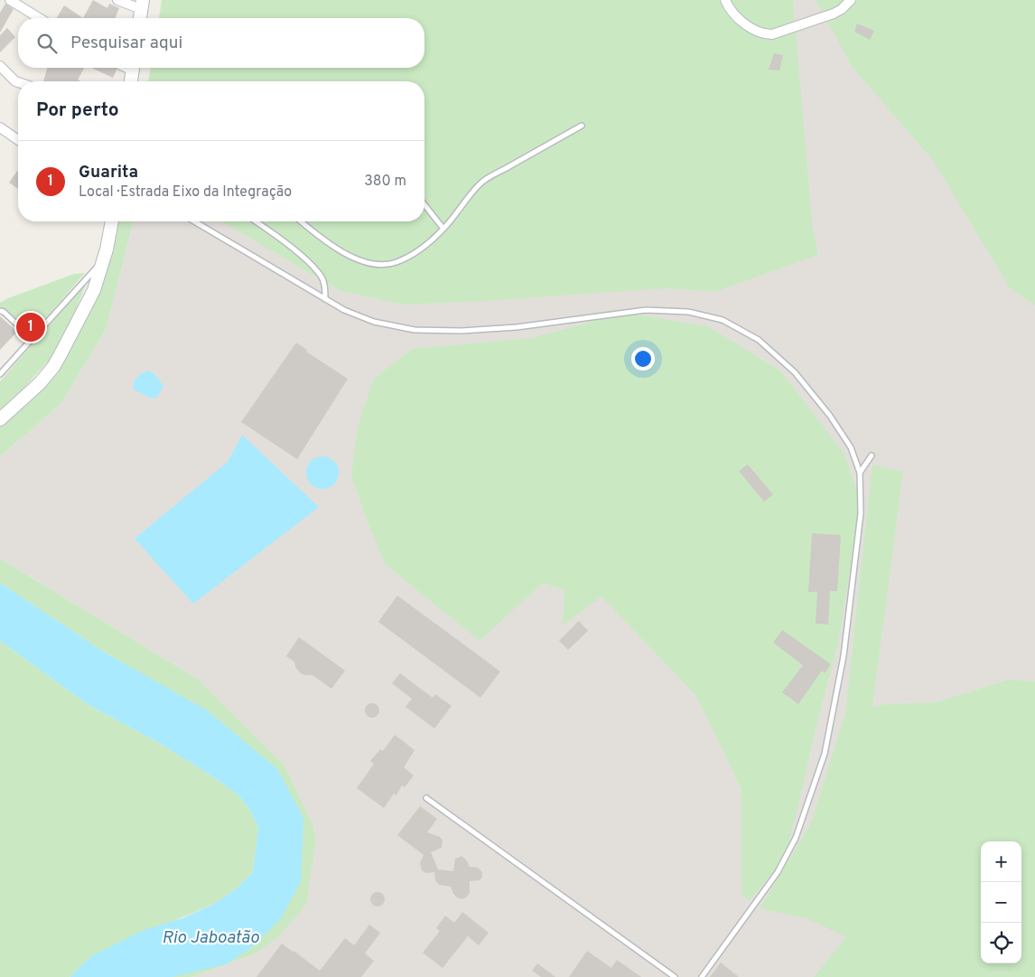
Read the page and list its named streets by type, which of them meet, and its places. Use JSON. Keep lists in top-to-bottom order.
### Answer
{
  "water": ["Rio Jaboatão"],
  "page": {
    "search": "Pesquisar aqui",
    "heading": "Por perto",
    "list": [
      {
        "mark": "1",
        "name": "Guarita",
        "note": "Local · Estrada Eixo da Integração",
        "value": "380 m"
      }
    ],
    "pins": "1",
    "map_buttons": ["+", "−"]
  }
}
